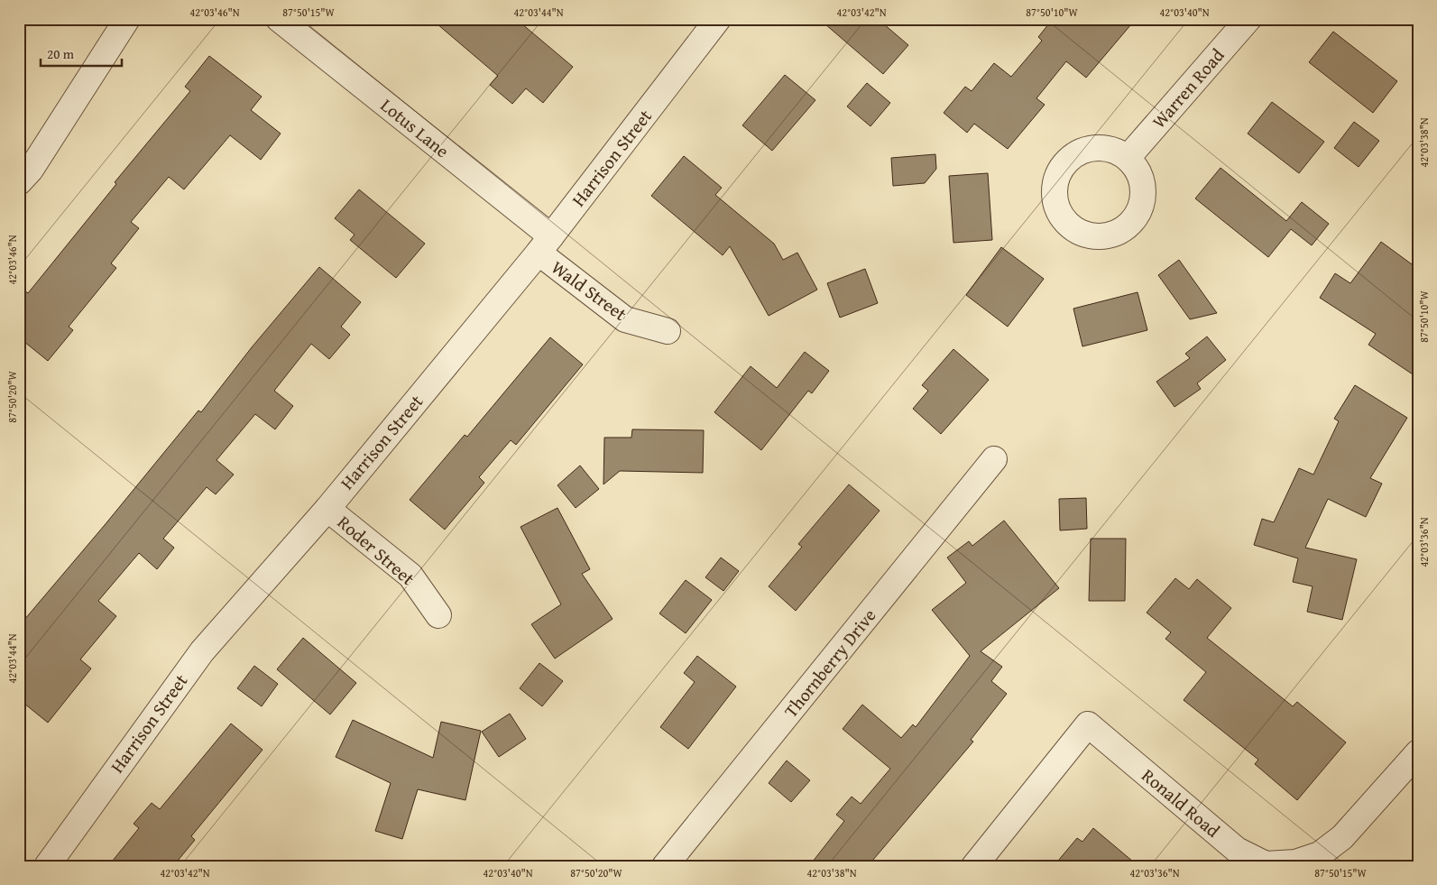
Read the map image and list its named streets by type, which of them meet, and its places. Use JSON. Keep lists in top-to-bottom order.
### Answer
{
  "streets": {
    "street": [
      "Warren Road",
      "Lotus Lane",
      "Harrison Street",
      "Wald Street",
      "Roder Street",
      "Thornberry Drive",
      "Ronald Road"
    ]
  },
  "crossings": [
    ["Lotus Lane", "Harrison Street"],
    ["Lotus Lane", "Wald Street"],
    ["Harrison Street", "Wald Street"],
    ["Harrison Street", "Roder Street"]
  ],
  "scale_bar": "20 m",
  "coordinates": [
    "42°03'46\"N",
    "87°50'15\"W",
    "42°03'44\"N",
    "42°03'42\"N",
    "87°50'10\"W",
    "42°03'40\"N",
    "42°03'38\"N",
    "87°50'20\"W",
    "42°03'36\"N"
  ]
}
